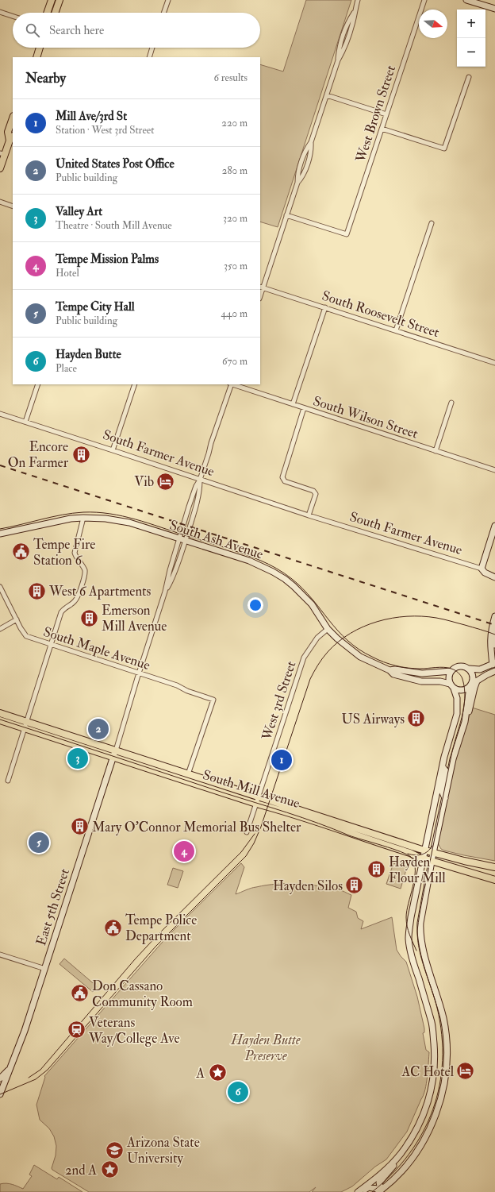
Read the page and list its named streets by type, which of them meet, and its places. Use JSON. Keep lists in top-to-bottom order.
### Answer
{
  "streets": {
    "main road": [
      "South Farmer Avenue",
      "South Ash Avenue",
      "South Mill Avenue",
      "East 5th Street"
    ],
    "street": [
      "West Brown Street",
      "South Roosevelt Street",
      "South Wilson Street",
      "South Maple Avenue",
      "West 3rd Street"
    ]
  },
  "crossings": [
    ["South Ash Avenue", "West 3rd Street"],
    ["South Maple Avenue", "South Mill Avenue"],
    ["West 3rd Street", "South Mill Avenue"],
    ["South Mill Avenue", "East 5th Street"]
  ],
  "parks": ["Hayden Butte Preserve"],
  "places": {
    "building": [
      "Encore On Farmer",
      "West 6 Apartments",
      "Emerson Mill Avenue",
      "US Airways",
      "Mary O'Connor Memorial Bus Shelter",
      "Hayden Flour Mill",
      "Hayden Silos"
    ],
    "hotel": ["Vib", "AC Hotel"],
    "public building": ["Tempe Fire Station 6", "Tempe Police Department", "Don Cassano Community Room"],
    "station": ["Veterans Way/College Ave"],
    "place": ["A", "2nd A"],
    "school or university": ["Arizona State University"]
  },
  "north": "right",
  "page": {
    "map_buttons": ["+", "−"],
    "search": "Search here",
    "heading": ["Nearby", "6 results"],
    "list": [
      {
        "mark": "1",
        "name": "Mill Ave/3rd St",
        "note": "Station · West 3rd Street",
        "value": "220 m"
      },
      {
        "mark": "2",
        "name": "United States Post Office",
        "note": "Public building",
        "value": "280 m"
      },
      {
        "mark": "3",
        "name": "Valley Art",
        "note": "Theatre · South Mill Avenue",
        "value": "320 m"
      },
      {
        "mark": "4",
        "name": "Tempe Mission Palms",
        "note": "Hotel",
        "value": "350 m"
      },
      {
        "mark": "5",
        "name": "Tempe City Hall",
        "note": "Public building",
        "value": "440 m"
      },
      {
        "mark": "6",
        "name": "Hayden Butte",
        "note": "Place",
        "value": "670 m"
      }
    ],
    "pins": [
      "2",
      "3",
      "1",
      "5",
      "4",
      "6"
    ]
  }
}
